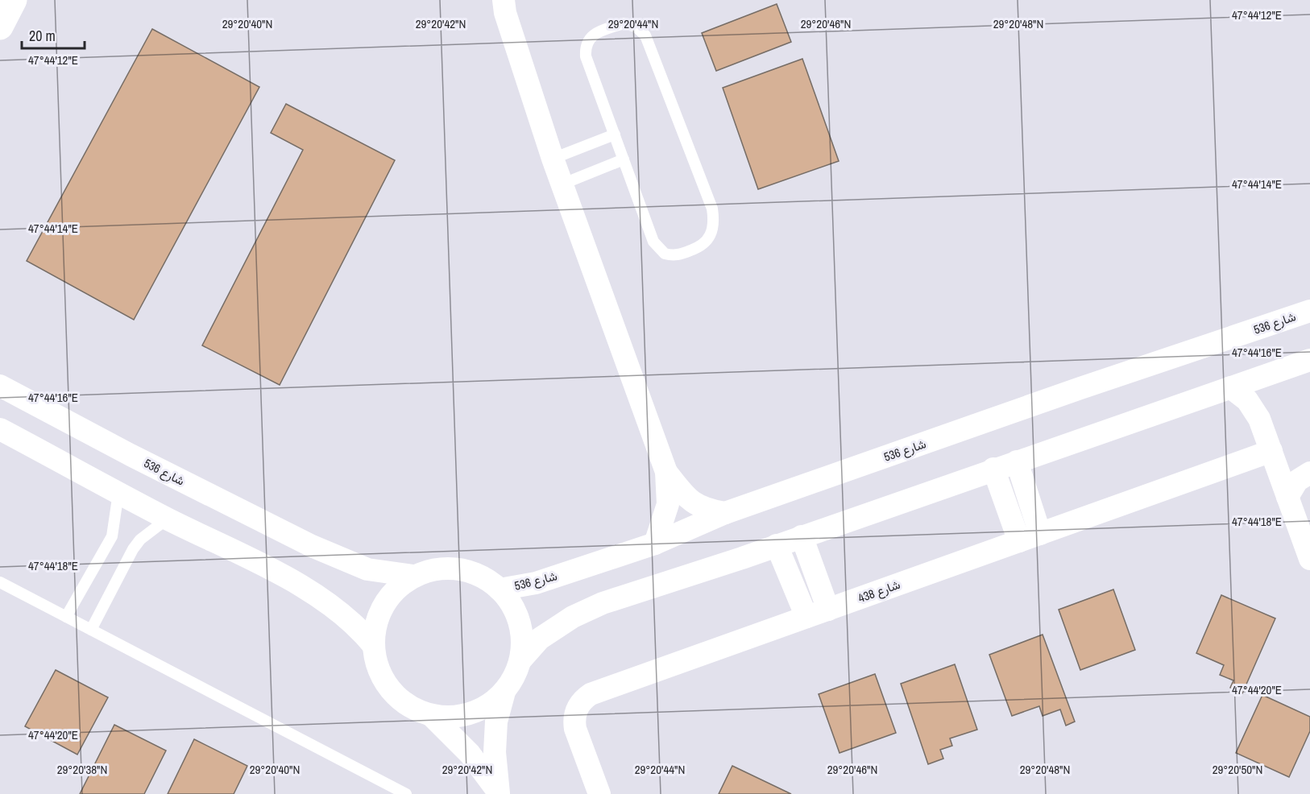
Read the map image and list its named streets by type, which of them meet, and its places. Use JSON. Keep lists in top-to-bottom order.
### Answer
{
  "streets": {
    "street": ["شارع 536", "شارع 438"]
  },
  "scale_bar": "20 m",
  "coordinates": [
    "47°44'12\"E",
    "29°20'40\"N",
    "29°20'42\"N",
    "29°20'44\"N",
    "29°20'46\"N",
    "29°20'48\"N",
    "47°44'14\"E",
    "47°44'16\"E",
    "47°44'18\"E",
    "47°44'20\"E",
    "29°20'38\"N",
    "29°20'50\"N"
  ]
}
